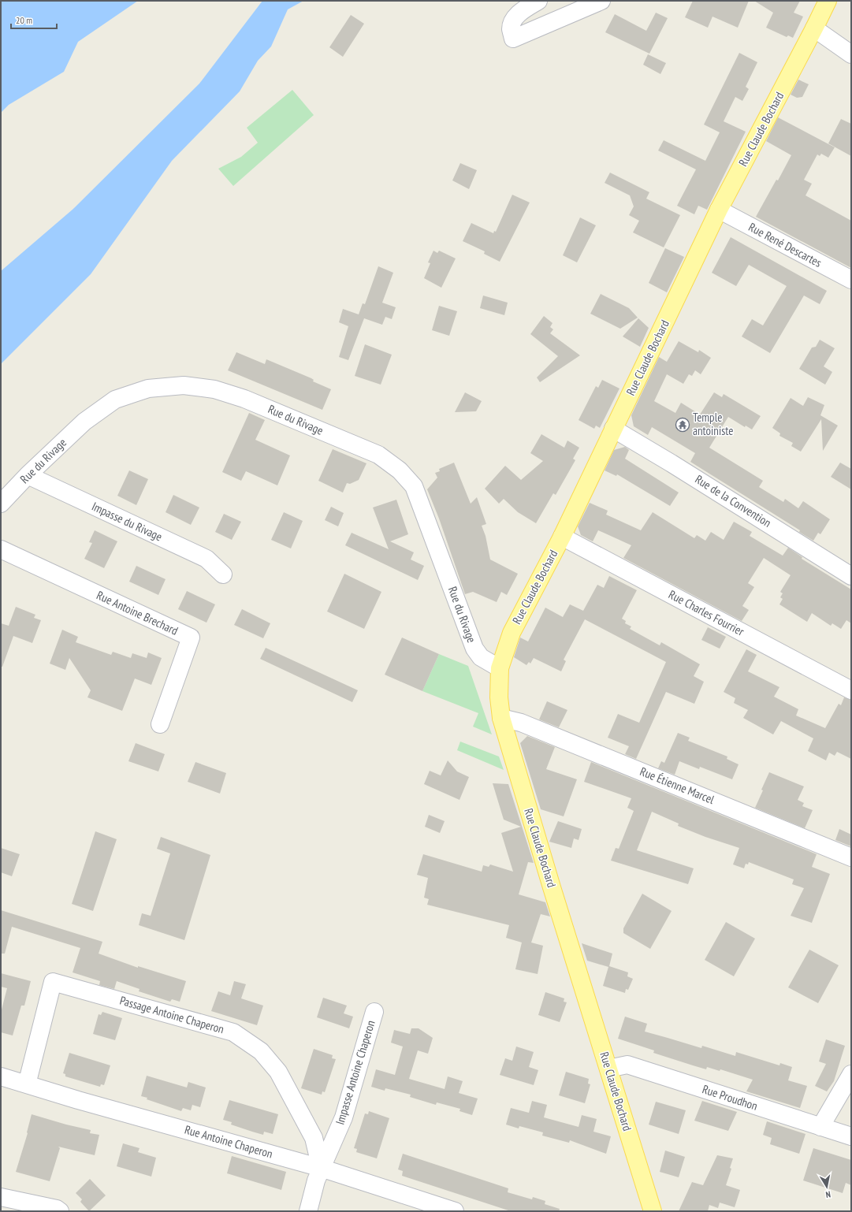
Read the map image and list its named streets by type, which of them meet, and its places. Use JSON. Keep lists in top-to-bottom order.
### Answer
{
  "streets": {
    "main road": ["Rue Claude Bochard"],
    "street": [
      "Rue René Descartes",
      "Rue du Rivage",
      "Rue de la Convention",
      "Impasse du Rivage",
      "Rue Antoine Brechard",
      "Rue Charles Fourrier",
      "Rue Étienne Marcel",
      "Passage Antoine Chaperon",
      "Impasse Antoine Chaperon",
      "Rue Proudhon",
      "Rue Antoine Chaperon"
    ]
  },
  "crossings": [
    ["Rue Claude Bochard", "Rue René Descartes"],
    ["Rue Claude Bochard", "Rue du Rivage"],
    ["Rue Claude Bochard", "Rue de la Convention"],
    ["Rue Claude Bochard", "Rue Charles Fourrier"],
    ["Rue Claude Bochard", "Rue Étienne Marcel"],
    ["Rue Claude Bochard", "Rue Proudhon"],
    ["Rue du Rivage", "Impasse du Rivage"],
    ["Passage Antoine Chaperon", "Impasse Antoine Chaperon"],
    ["Passage Antoine Chaperon", "Rue Antoine Chaperon"],
    ["Impasse Antoine Chaperon", "Rue Antoine Chaperon"]
  ],
  "places": {
    "temple": ["Temple antoiniste"]
  },
  "scale_bar": "20 m",
  "north": "bottom"
}
